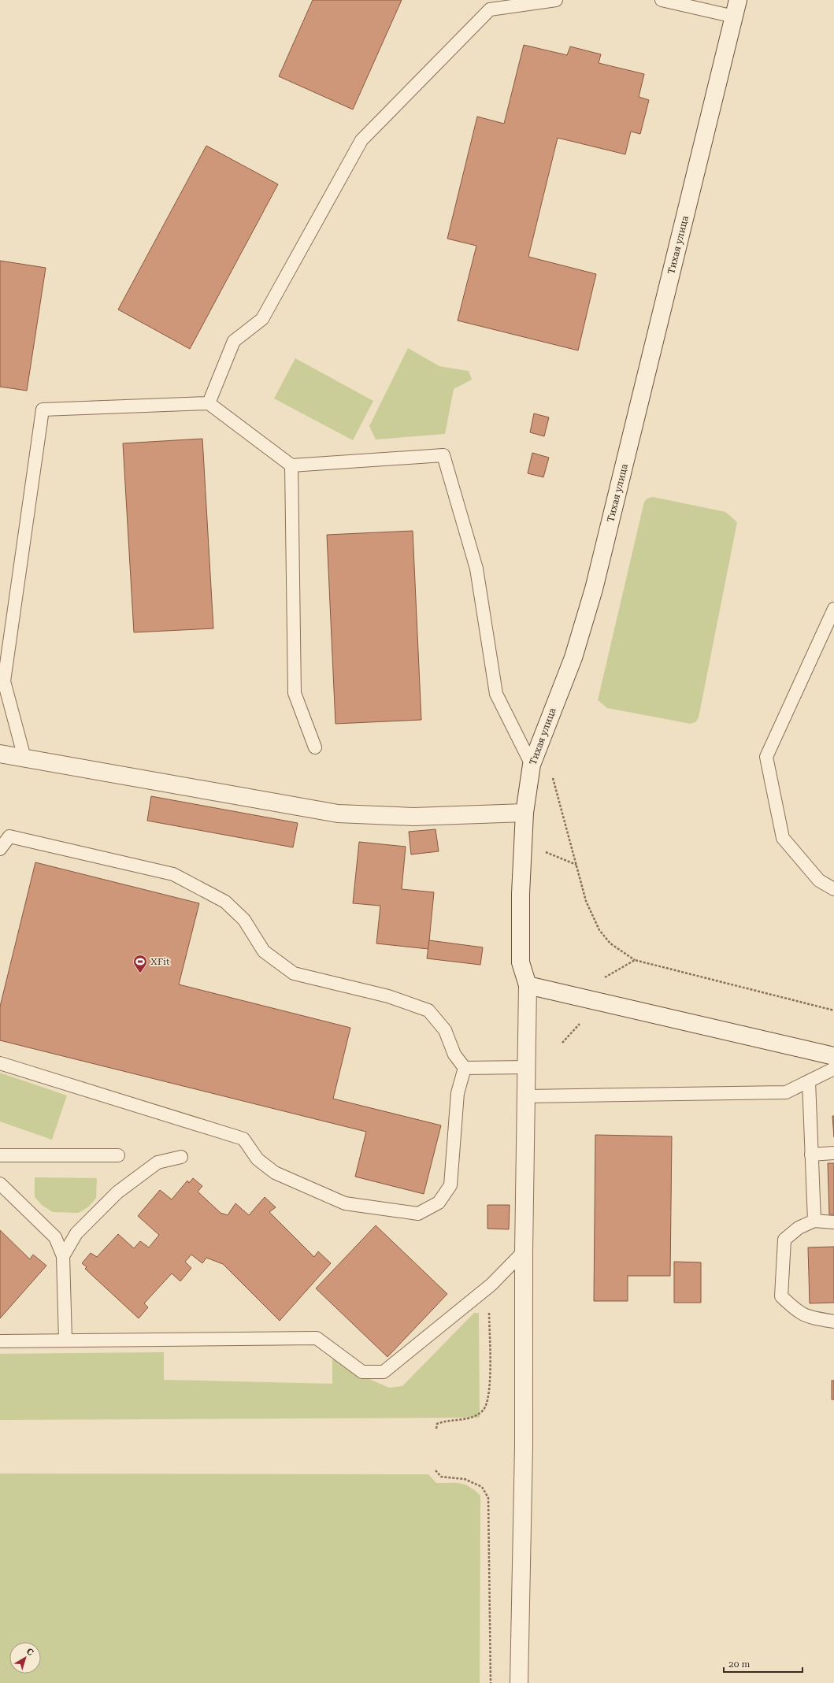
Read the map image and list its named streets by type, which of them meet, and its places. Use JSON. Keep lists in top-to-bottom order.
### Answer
{
  "streets": {
    "street": ["Тихая улица"]
  },
  "places": {
    "sports": ["XFit"]
  },
  "scale_bar": "20 m",
  "north": "top right"
}
